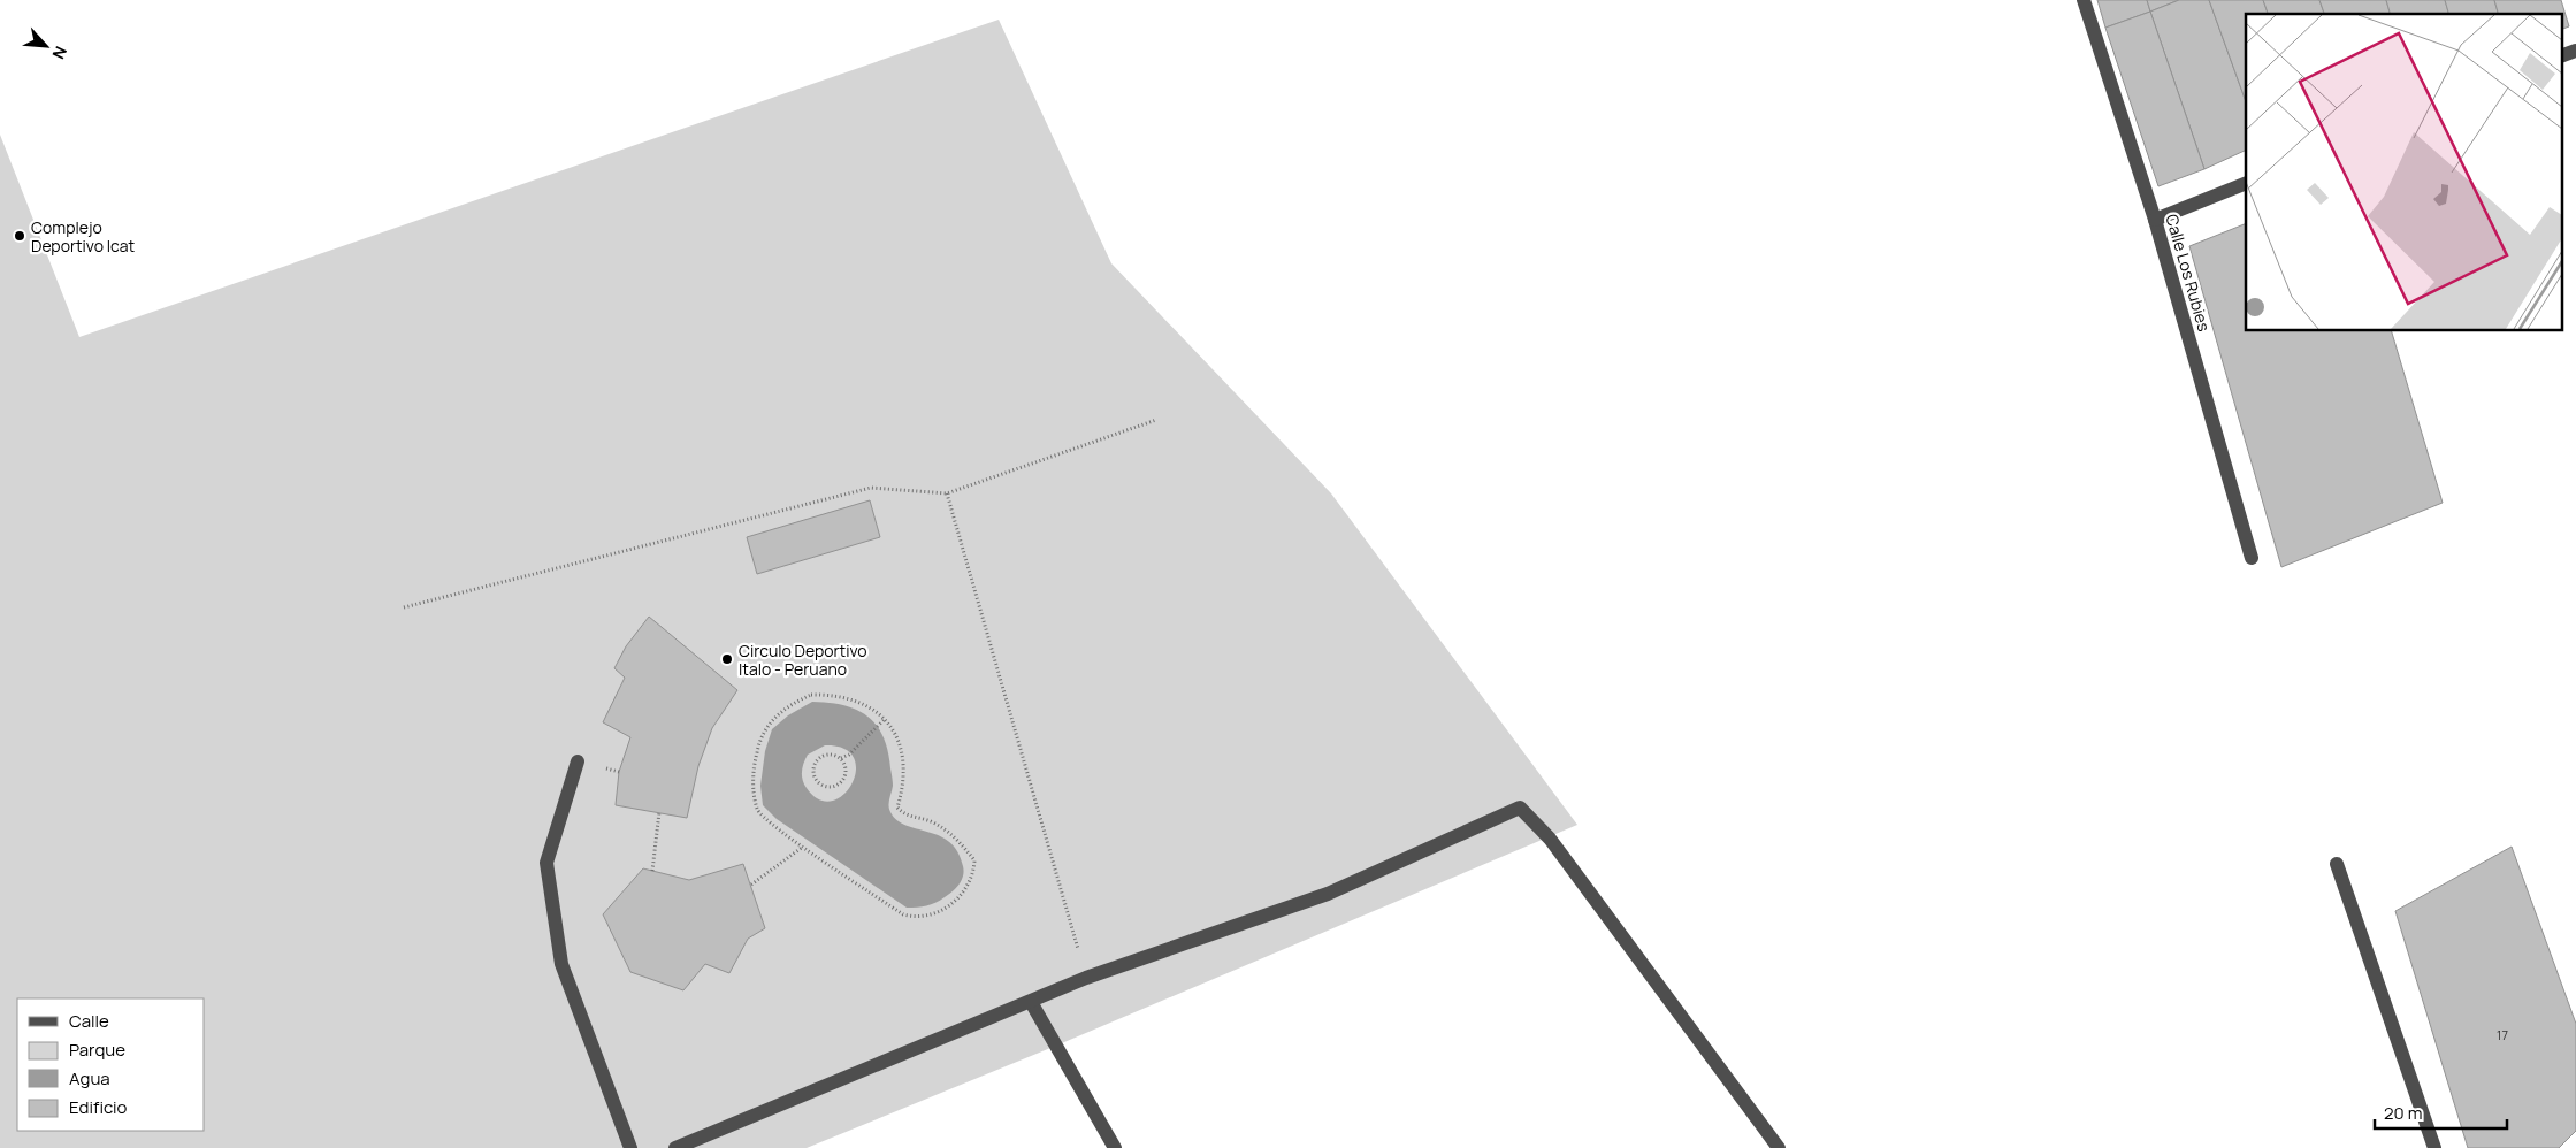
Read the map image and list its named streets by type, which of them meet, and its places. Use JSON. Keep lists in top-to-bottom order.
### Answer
{
  "streets": {
    "street": ["Calle Los Rubies"]
  },
  "places": ["Complejo Deportivo Icat", "Circulo Deportivo Italo - Peruano"],
  "house_numbers": ["17"],
  "legend": [
    "Calle",
    "Parque",
    "Agua",
    "Edificio"
  ],
  "scale_bar": "20 m",
  "north": "bottom right"
}
